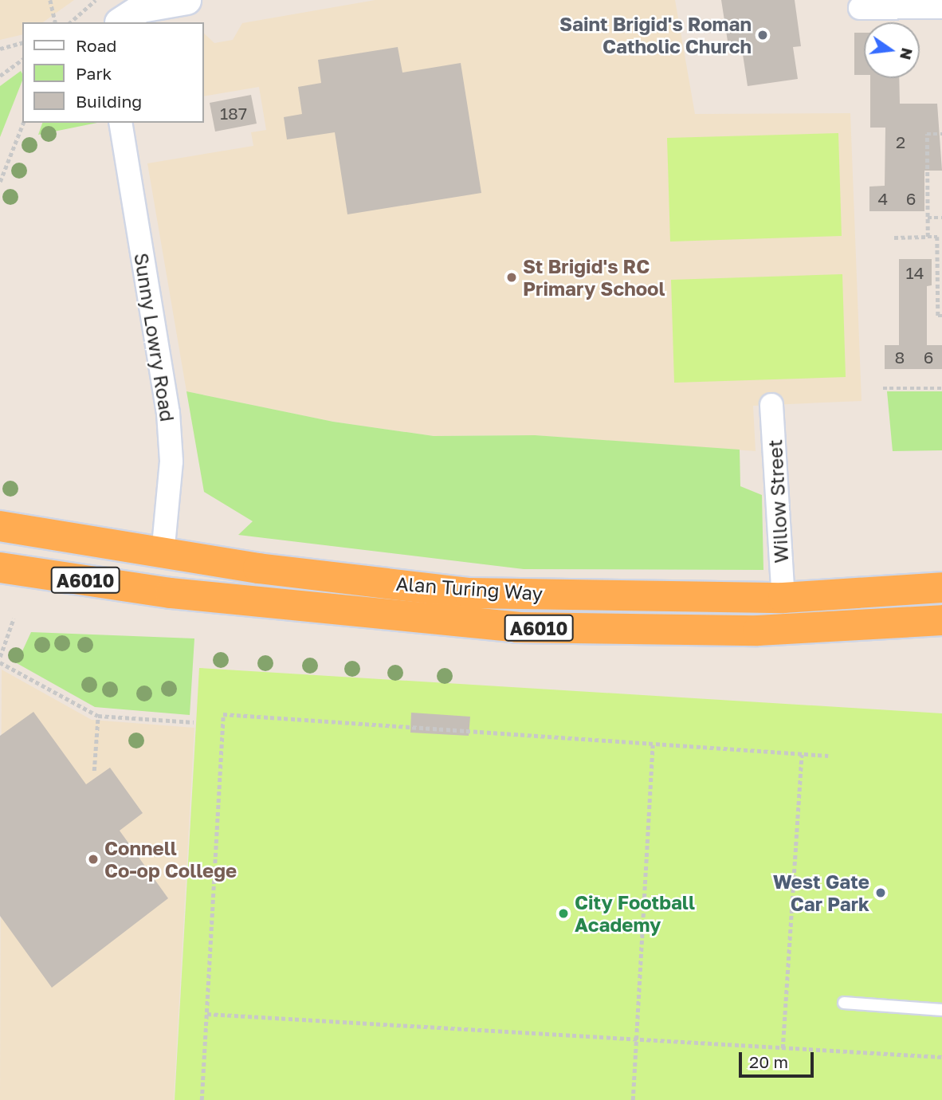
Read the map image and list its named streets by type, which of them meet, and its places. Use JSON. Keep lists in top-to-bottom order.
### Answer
{
  "streets": {
    "highway": ["A6010", "Alan Turing Way"],
    "street": ["Sunny Lowry Road", "Willow Street"]
  },
  "crossings": [
    ["Sunny Lowry Road", "Alan Turing Way"],
    ["Willow Street", "Alan Turing Way"]
  ],
  "places": [
    "Saint Brigid's Roman Catholic Church",
    "St Brigid's RC Primary School",
    "Connell Co-op College",
    "West Gate Car Park",
    "City Football Academy"
  ],
  "house_numbers": [
    "187",
    "2",
    "4",
    "6",
    "14",
    "8",
    "6"
  ],
  "legend": ["Road", "Park", "Building"],
  "scale_bar": "20 m",
  "north": "right"
}
